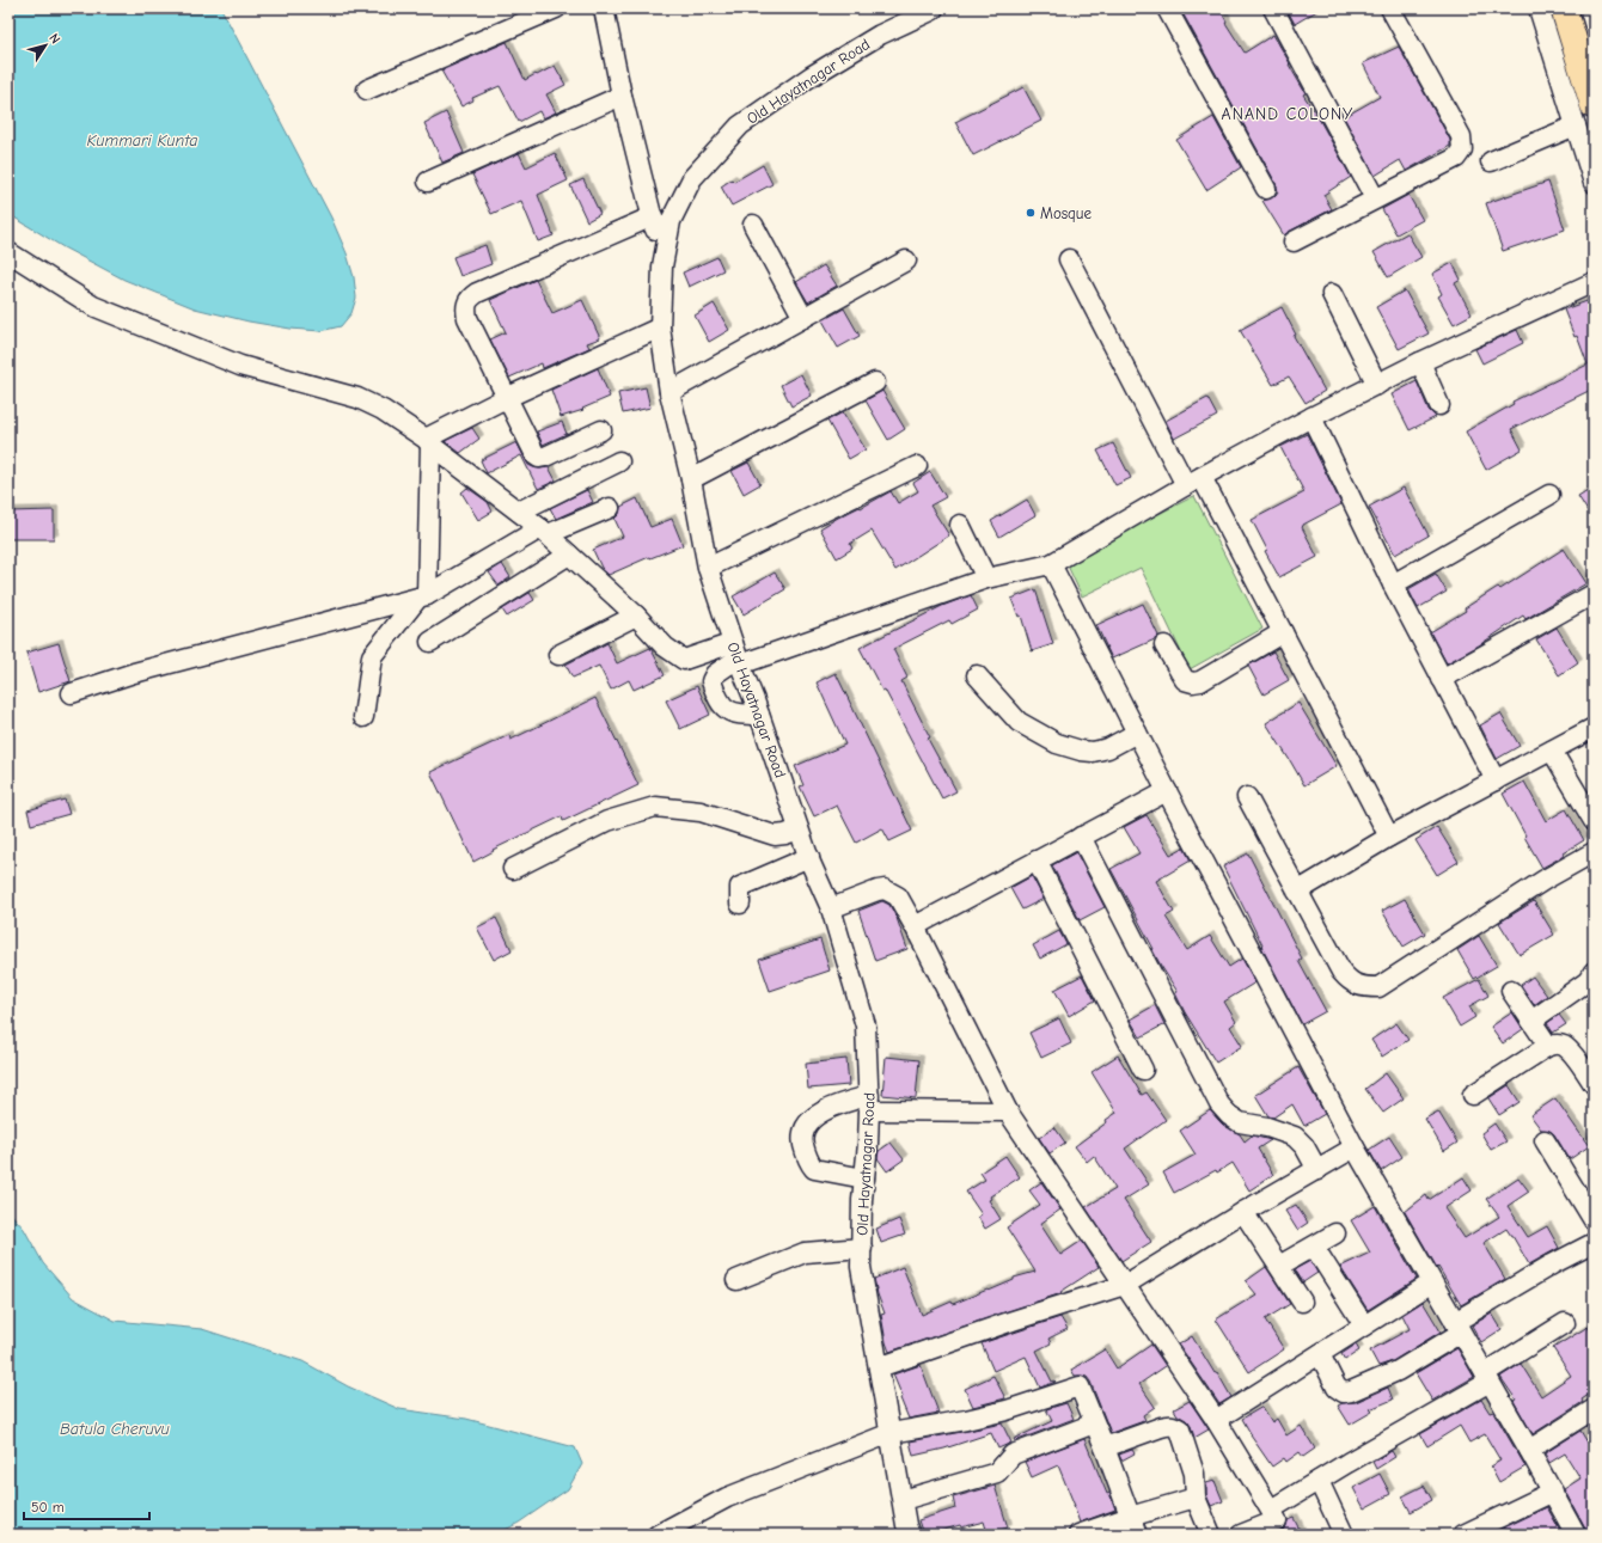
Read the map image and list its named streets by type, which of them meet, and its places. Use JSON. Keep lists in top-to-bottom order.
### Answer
{
  "streets": {
    "street": ["Old Hayatnagar Road"]
  },
  "districts": ["ANAND COLONY"],
  "water": ["Kummari Kunta", "Batula Cheruvu"],
  "places": ["Mosque"],
  "scale_bar": "50 m",
  "north": "top right"
}
